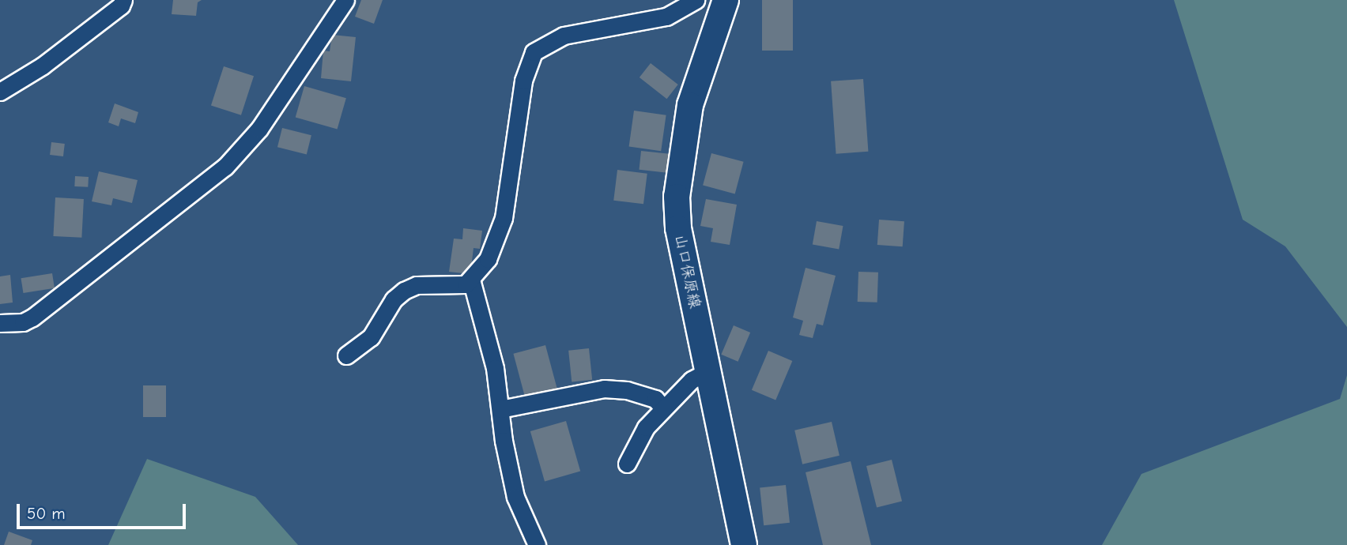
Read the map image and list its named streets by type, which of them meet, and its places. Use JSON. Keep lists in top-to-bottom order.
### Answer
{
  "streets": {
    "main road": ["山口保原線"]
  },
  "scale_bar": "50 m"
}
